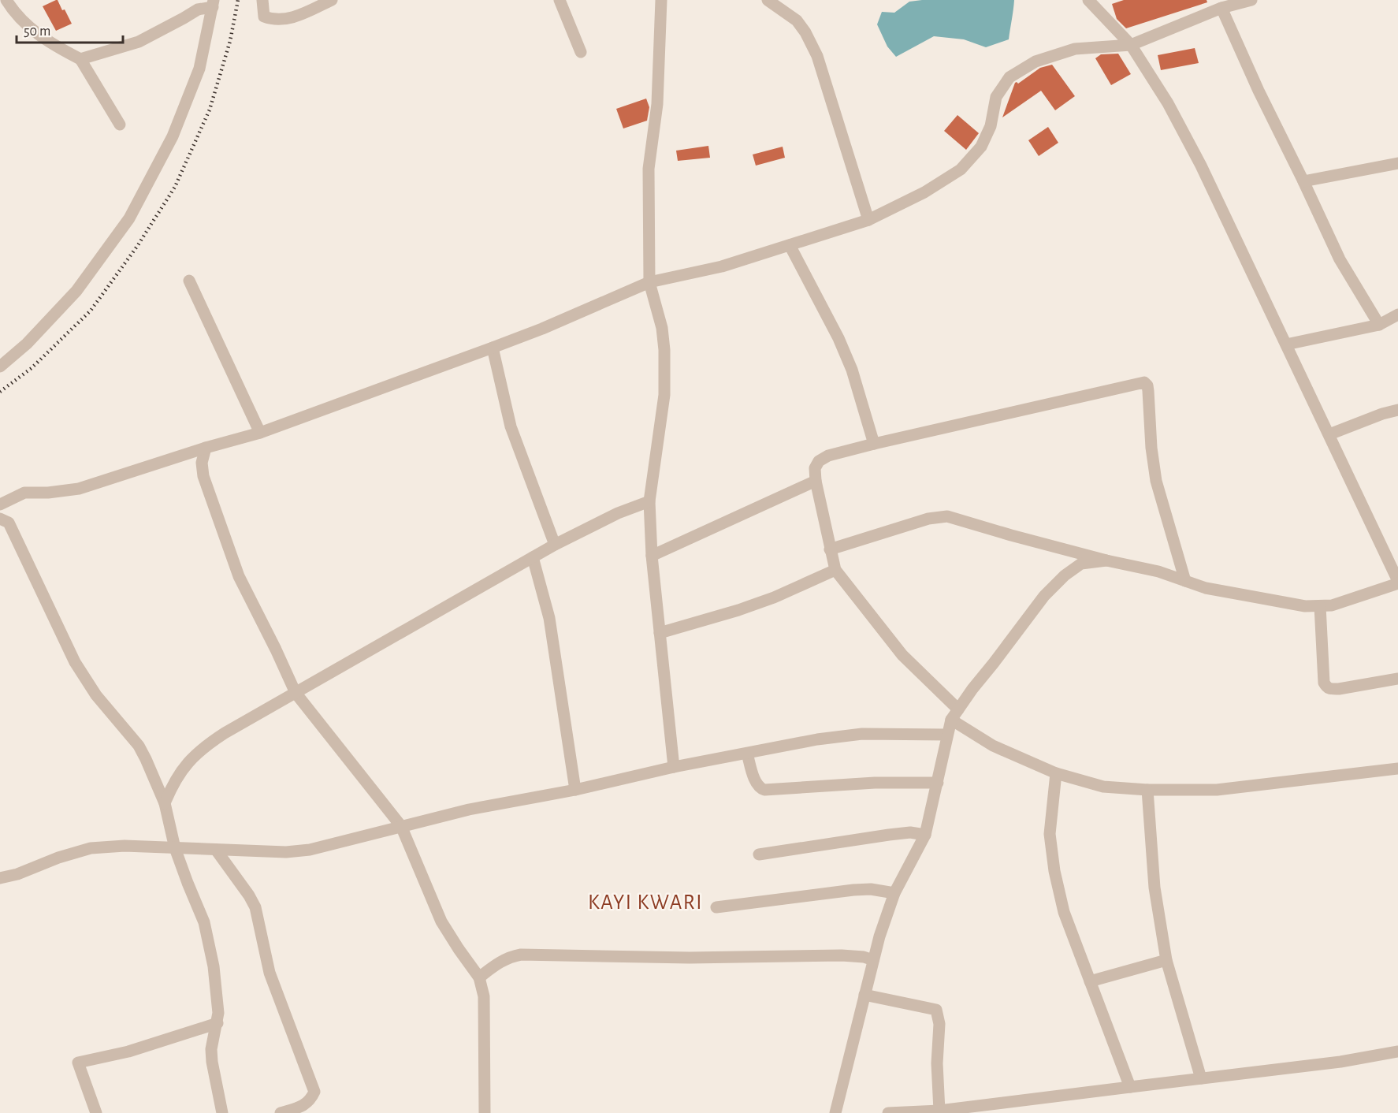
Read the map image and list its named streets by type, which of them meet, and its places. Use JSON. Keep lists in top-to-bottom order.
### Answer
{
  "districts": ["KAYI KWARI"],
  "scale_bar": "50 m"
}
